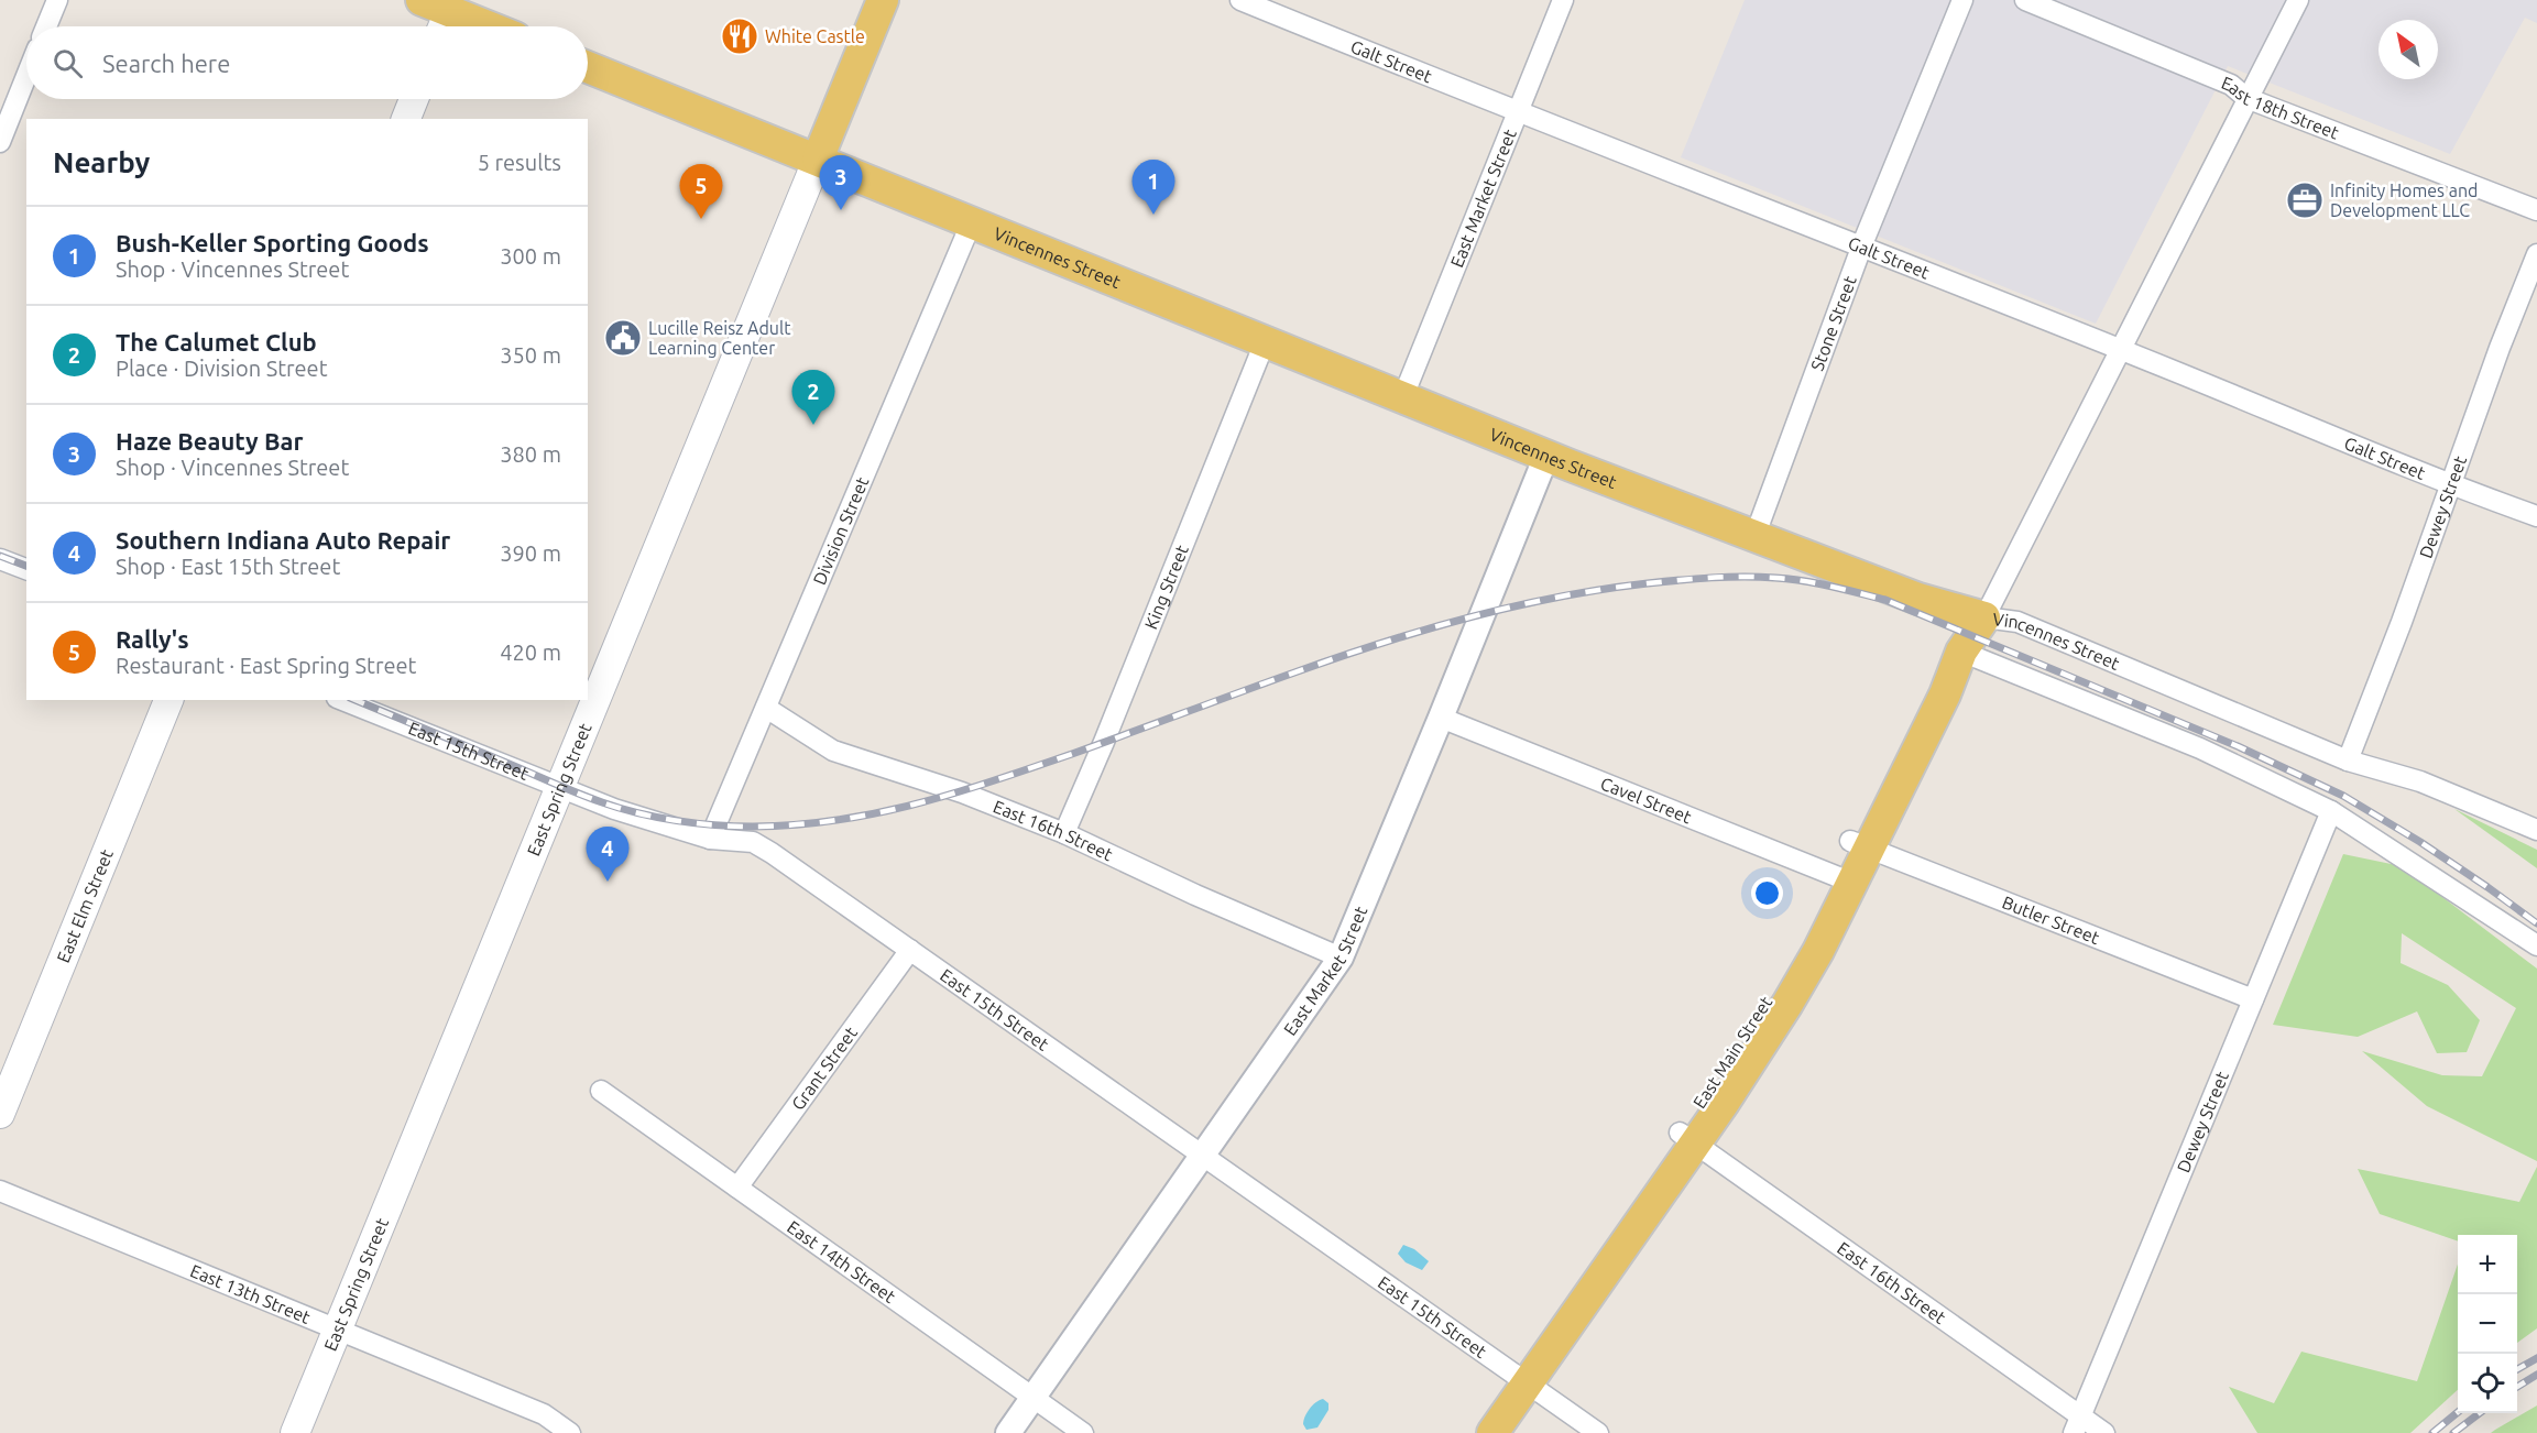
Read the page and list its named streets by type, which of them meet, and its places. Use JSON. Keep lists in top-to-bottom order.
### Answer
{
  "streets": {
    "main road": [
      "Vincennes Street",
      "East Spring Street",
      "East Elm Street",
      "East Main Street"
    ],
    "street": [
      "Galt Street",
      "East 18th Street",
      "East Market Street",
      "Stone Street",
      "Dewey Street",
      "Division Street",
      "King Street",
      "East 15th Street",
      "Cavel Street",
      "East 16th Street",
      "Butler Street",
      "Grant Street",
      "East 14th Street",
      "East 13th Street"
    ]
  },
  "crossings": [
    ["Galt Street", "East Market Street"],
    ["Galt Street", "Stone Street"],
    ["Galt Street", "Dewey Street"],
    ["East Market Street", "Vincennes Street"],
    ["East Market Street", "East 15th Street"],
    ["East Market Street", "Cavel Street"],
    ["East Market Street", "East 16th Street"],
    ["East Market Street", "East 14th Street"],
    ["Vincennes Street", "Stone Street"],
    ["Vincennes Street", "Dewey Street"],
    ["Vincennes Street", "Division Street"],
    ["Vincennes Street", "King Street"],
    ["Vincennes Street", "East Spring Street"],
    ["Vincennes Street", "East Main Street"],
    ["Dewey Street", "East 16th Street"],
    ["Dewey Street", "Butler Street"],
    ["Division Street", "East 15th Street"],
    ["Division Street", "East 16th Street"],
    ["King Street", "East 16th Street"],
    ["East 15th Street", "East Spring Street"],
    ["East 15th Street", "East Main Street"],
    ["East 15th Street", "Grant Street"],
    ["East Spring Street", "East 13th Street"],
    ["Cavel Street", "East Main Street"],
    ["East 16th Street", "East Main Street"],
    ["Butler Street", "East Main Street"],
    ["Grant Street", "East 14th Street"]
  ],
  "places": {
    "restaurant": ["White Castle"],
    "office": ["Infinity Homes and Development LLC"],
    "public building": ["Lucille Reisz Adult Learning Center"]
  },
  "north": "top left",
  "page": {
    "search": "Search here",
    "heading": ["Nearby", "5 results"],
    "pins": [
      "3",
      "1",
      "5",
      "2",
      "4"
    ],
    "list": [
      {
        "mark": "1",
        "name": "Bush-Keller Sporting Goods",
        "note": "Shop · Vincennes Street",
        "value": "300 m"
      },
      {
        "mark": "2",
        "name": "The Calumet Club",
        "note": "Place · Division Street",
        "value": "350 m"
      },
      {
        "mark": "3",
        "name": "Haze Beauty Bar",
        "note": "Shop · Vincennes Street",
        "value": "380 m"
      },
      {
        "mark": "4",
        "name": "Southern Indiana Auto Repair",
        "note": "Shop · East 15th Street",
        "value": "390 m"
      },
      {
        "mark": "5",
        "name": "Rally's",
        "note": "Restaurant · East Spring Street",
        "value": "420 m"
      }
    ],
    "map_buttons": ["+", "−"]
  }
}
